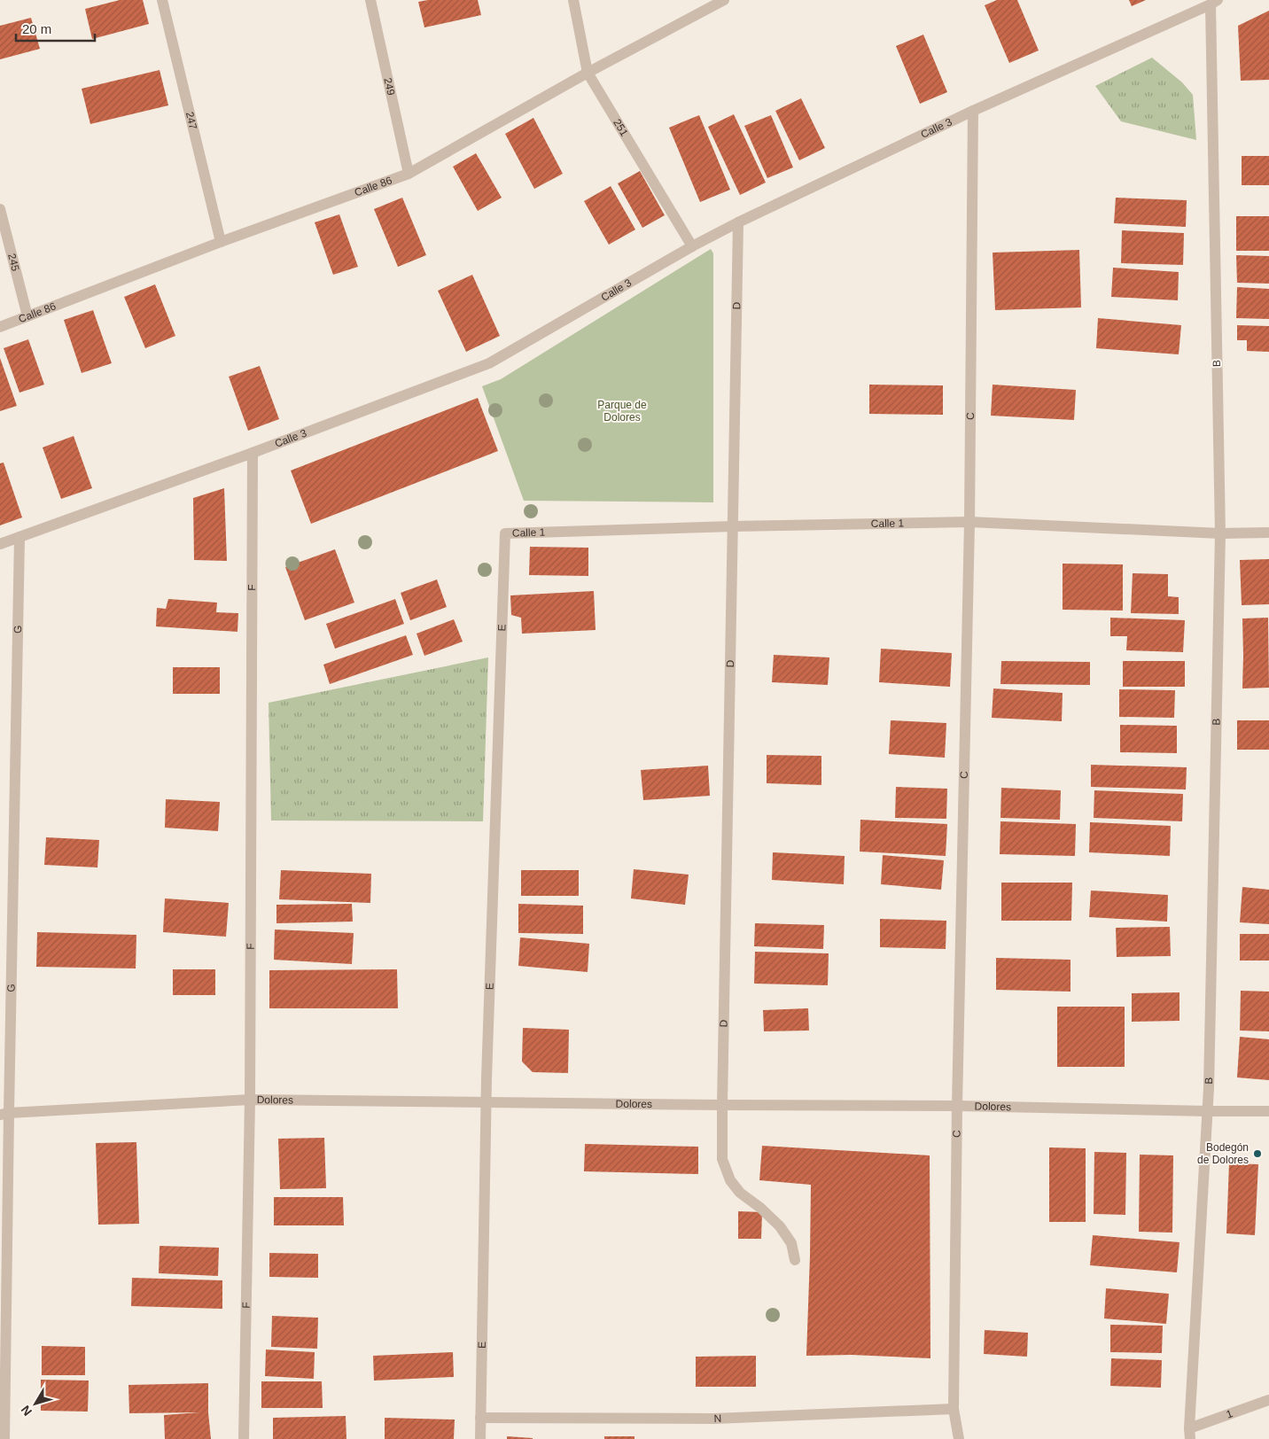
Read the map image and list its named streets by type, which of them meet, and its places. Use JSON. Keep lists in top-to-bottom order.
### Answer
{
  "streets": {
    "street": [
      "249",
      "247",
      "251",
      "Calle 3",
      "Calle 86",
      "245",
      "D",
      "B",
      "C",
      "Calle 1",
      "F",
      "E",
      "G",
      "Dolores",
      "1",
      "N"
    ]
  },
  "crossings": [
    ["249", "Calle 86"],
    ["247", "Calle 86"],
    ["251", "Calle 3"],
    ["251", "Calle 86"],
    ["Calle 3", "D"],
    ["Calle 3", "B"],
    ["Calle 3", "C"],
    ["Calle 3", "F"],
    ["Calle 3", "G"],
    ["Calle 86", "245"],
    ["D", "Calle 1"],
    ["D", "Dolores"],
    ["B", "Calle 1"],
    ["B", "Dolores"],
    ["B", "1"],
    ["C", "Calle 1"],
    ["C", "Dolores"],
    ["C", "N"],
    ["Calle 1", "E"],
    ["F", "Dolores"],
    ["E", "Dolores"],
    ["E", "N"],
    ["G", "Dolores"]
  ],
  "parks": ["Parque de Dolores"],
  "places": ["Bodegón de Dolores"],
  "scale_bar": "20 m",
  "north": "bottom left"
}
